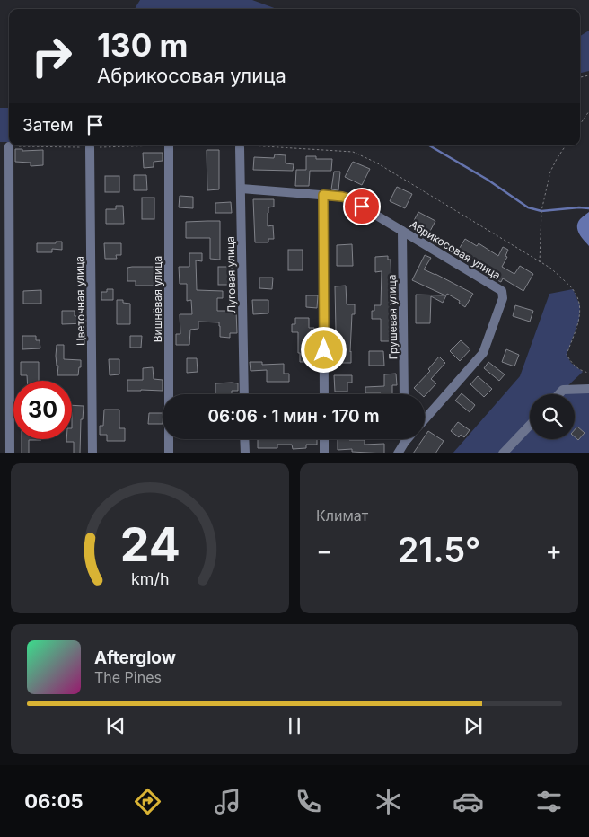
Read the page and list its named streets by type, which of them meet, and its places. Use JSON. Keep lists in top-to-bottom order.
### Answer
{
  "streets": {
    "street": [
      "Абрикосовая улица",
      "Луговая улица",
      "Вишнёвая улица",
      "Цветочная улица",
      "Грушевая улица"
    ]
  },
  "crossings": [
    ["Абрикосовая улица", "Луговая улица"],
    ["Абрикосовая улица", "Грушевая улица"]
  ],
  "page": {
    "turn": ["130 m", "Абрикосовая улица"],
    "then": "Затем",
    "limit": "30",
    "trip": "06:06 · 1 мин · 170 m",
    "tile": "Климат",
    "heat": ["−", "21.5°", "+"],
    "song": ["Afterglow", "The Pines"],
    "tabs": "06:05",
    "gauge": ["24", "km/h"]
  }
}
